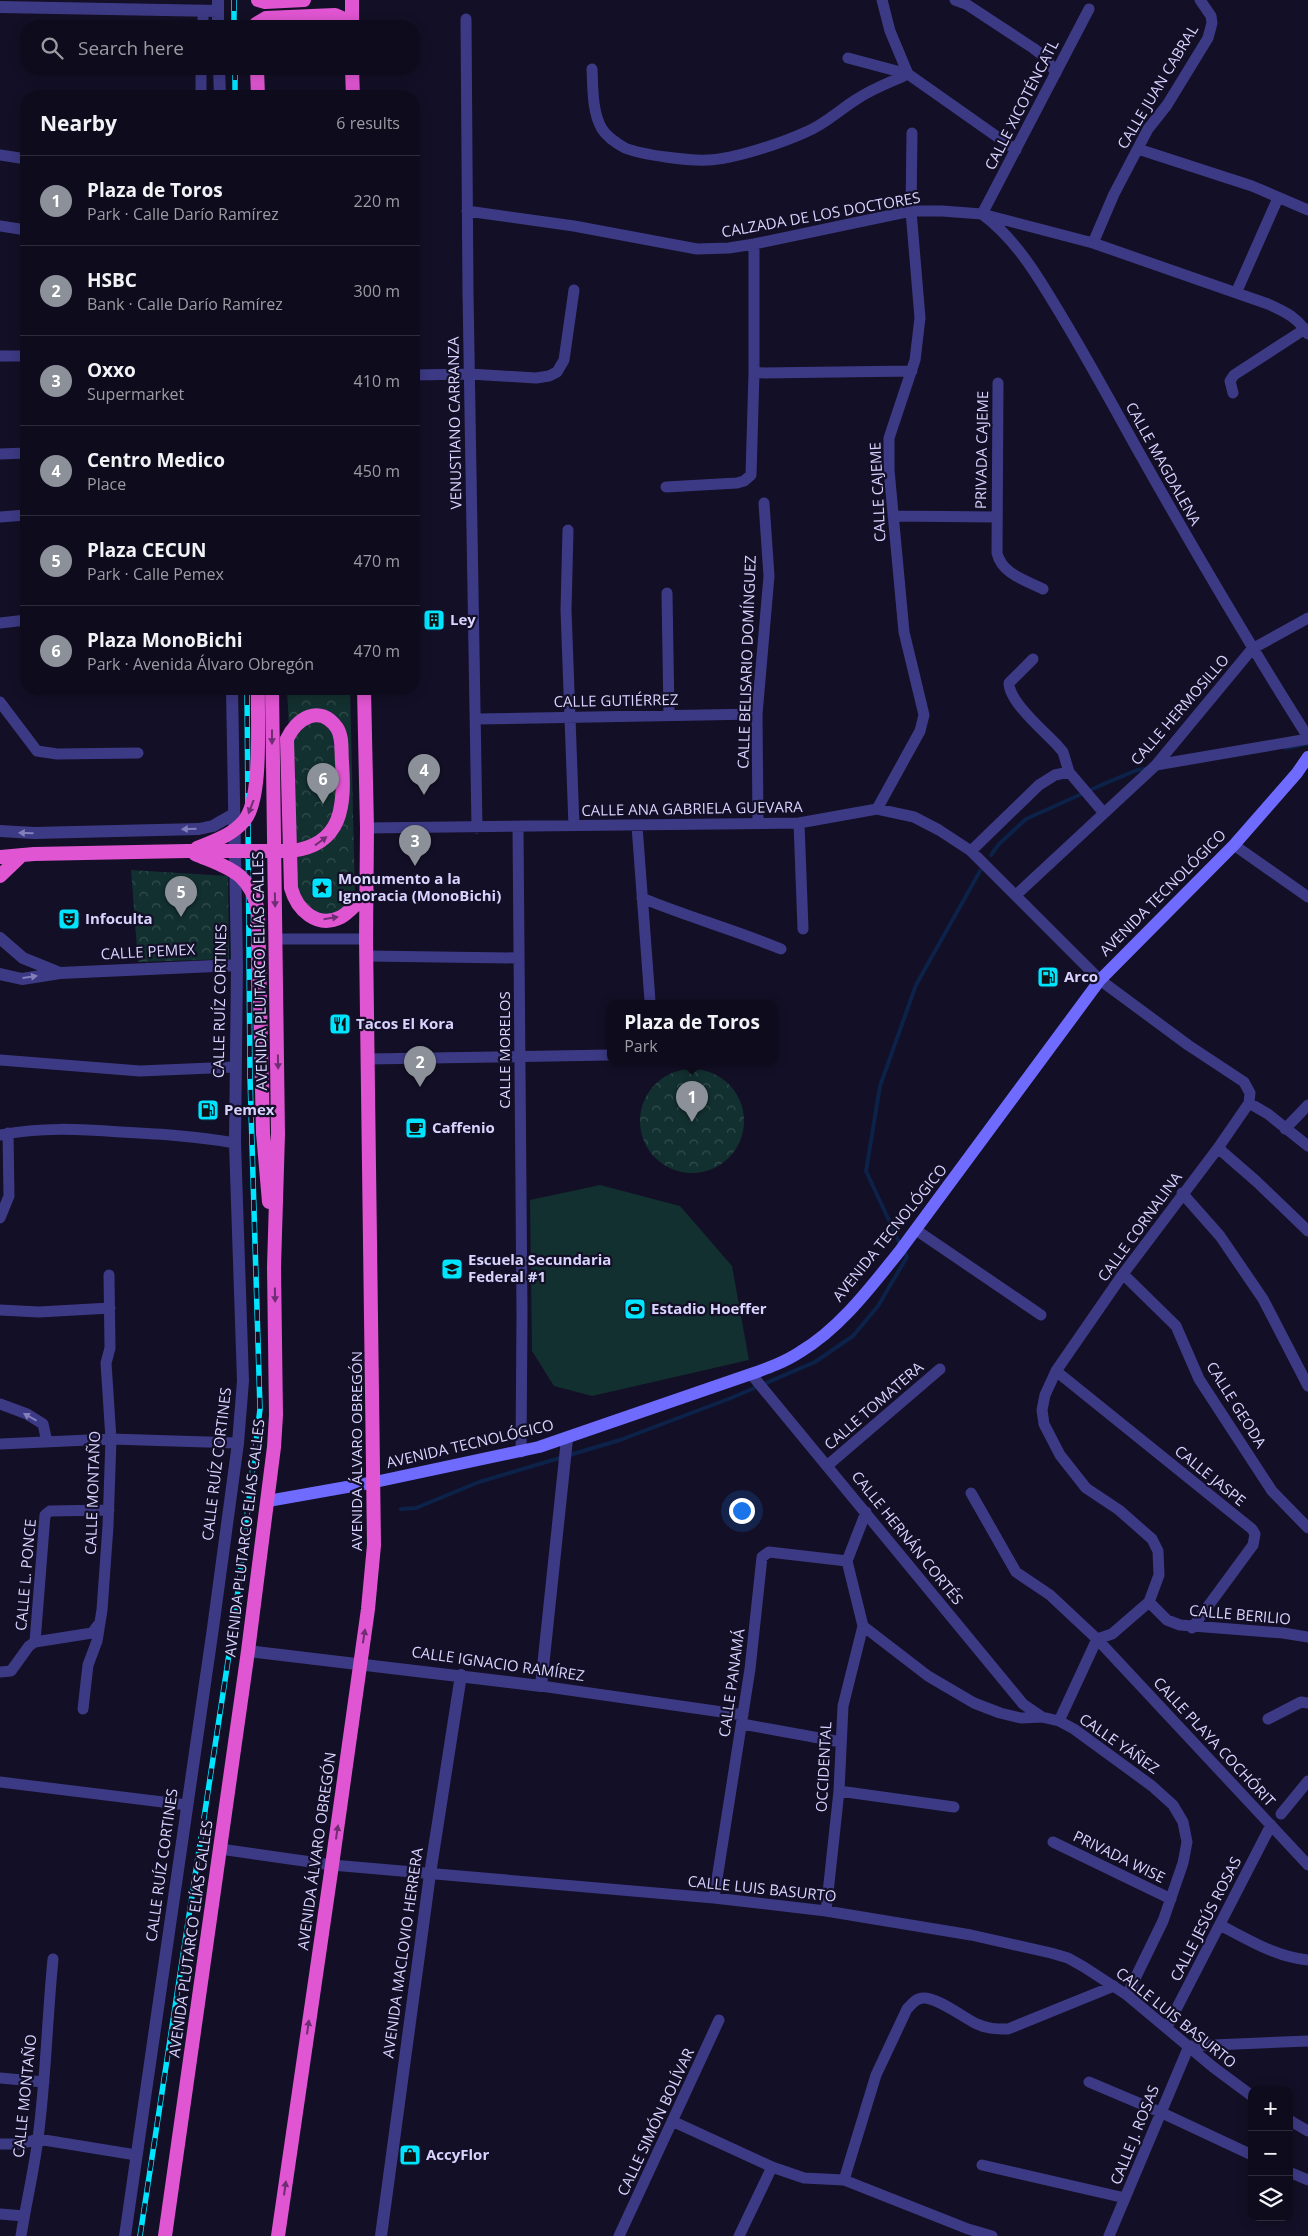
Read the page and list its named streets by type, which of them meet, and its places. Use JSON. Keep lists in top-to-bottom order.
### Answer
{
  "streets": {
    "highway": ["AVENIDA PLUTARCO ELÍAS CALLES", "AVENIDA ÁLVARO OBREGÓN"],
    "main road": ["AVENIDA TECNOLÓGICO"],
    "street": [
      "CALLE JUAN CABRAL",
      "CALLE XICOTÉNCATL",
      "CALZADA DE LOS DOCTORES",
      "VENUSTIANO CARRANZA",
      "PRIVADA CAJEME",
      "CALLE MAGDALENA",
      "CALLE CAJEME",
      "CALLE BELISARIO DOMÍNGUEZ",
      "CALLE GUTIÉRREZ",
      "CALLE HERMOSILLO",
      "CALLE ANA GABRIELA GUEVARA",
      "CALLE PEMEX",
      "CALLE RUÍZ CORTINES",
      "CALLE MORELOS",
      "CALLE CORNALINA",
      "CALLE GEODA",
      "CALLE TOMATERA",
      "CALLE JASPE",
      "CALLE MONTAÑO",
      "CALLE HERNÁN CORTÉS",
      "CALLE L. PONCE",
      "CALLE BERILIO",
      "CALLE IGNACIO RAMÍREZ",
      "CALLE PANAMÁ",
      "CALLE PLAYA COCHÓRIT",
      "CALLE YÁÑEZ",
      "OCCIDENTAL",
      "PRIVADA WISE",
      "CALLE LUIS BASURTO",
      "CALLE JESÚS ROSAS",
      "AVENIDA MACLOVIO HERRERA",
      "CALLE SIMÓN BOLÍVAR",
      "CALLE J. ROSAS"
    ]
  },
  "crossings": [
    ["CALLE JUAN CABRAL", "CALZADA DE LOS DOCTORES"],
    ["CALLE XICOTÉNCATL", "CALZADA DE LOS DOCTORES"],
    ["CALLE XICOTÉNCATL", "CALLE MAGDALENA"],
    ["CALZADA DE LOS DOCTORES", "VENUSTIANO CARRANZA"],
    ["CALZADA DE LOS DOCTORES", "CALLE MAGDALENA"],
    ["CALZADA DE LOS DOCTORES", "CALLE CAJEME"],
    ["VENUSTIANO CARRANZA", "CALLE GUTIÉRREZ"],
    ["VENUSTIANO CARRANZA", "CALLE ANA GABRIELA GUEVARA"],
    ["PRIVADA CAJEME", "CALLE CAJEME"],
    ["CALLE MAGDALENA", "CALLE HERMOSILLO"],
    ["CALLE CAJEME", "CALLE ANA GABRIELA GUEVARA"],
    ["CALLE BELISARIO DOMÍNGUEZ", "CALLE GUTIÉRREZ"],
    ["CALLE BELISARIO DOMÍNGUEZ", "CALLE ANA GABRIELA GUEVARA"],
    ["CALLE HERMOSILLO", "CALLE ANA GABRIELA GUEVARA"],
    ["CALLE ANA GABRIELA GUEVARA", "AVENIDA TECNOLÓGICO"],
    ["CALLE ANA GABRIELA GUEVARA", "CALLE MORELOS"],
    ["CALLE ANA GABRIELA GUEVARA", "CALLE CORNALINA"],
    ["CALLE ANA GABRIELA GUEVARA", "AVENIDA ÁLVARO OBREGÓN"],
    ["AVENIDA TECNOLÓGICO", "AVENIDA PLUTARCO ELÍAS CALLES"],
    ["AVENIDA TECNOLÓGICO", "CALLE MORELOS"],
    ["AVENIDA TECNOLÓGICO", "AVENIDA ÁLVARO OBREGÓN"],
    ["AVENIDA TECNOLÓGICO", "CALLE HERNÁN CORTÉS"],
    ["CALLE PEMEX", "CALLE RUÍZ CORTINES"],
    ["AVENIDA PLUTARCO ELÍAS CALLES", "CALLE IGNACIO RAMÍREZ"],
    ["AVENIDA PLUTARCO ELÍAS CALLES", "CALLE LUIS BASURTO"],
    ["CALLE CORNALINA", "CALLE GEODA"],
    ["CALLE CORNALINA", "CALLE JASPE"],
    ["CALLE CORNALINA", "CALLE BERILIO"],
    ["CALLE TOMATERA", "CALLE HERNÁN CORTÉS"],
    ["AVENIDA ÁLVARO OBREGÓN", "CALLE IGNACIO RAMÍREZ"],
    ["AVENIDA ÁLVARO OBREGÓN", "CALLE LUIS BASURTO"],
    ["CALLE JASPE", "CALLE BERILIO"],
    ["CALLE MONTAÑO", "CALLE L. PONCE"],
    ["CALLE HERNÁN CORTÉS", "CALLE YÁÑEZ"],
    ["CALLE IGNACIO RAMÍREZ", "CALLE PANAMÁ"],
    ["CALLE IGNACIO RAMÍREZ", "OCCIDENTAL"],
    ["CALLE IGNACIO RAMÍREZ", "AVENIDA MACLOVIO HERRERA"],
    ["CALLE PANAMÁ", "CALLE LUIS BASURTO"],
    ["CALLE PLAYA COCHÓRIT", "CALLE JESÚS ROSAS"],
    ["CALLE YÁÑEZ", "OCCIDENTAL"],
    ["CALLE YÁÑEZ", "PRIVADA WISE"],
    ["CALLE YÁÑEZ", "CALLE LUIS BASURTO"],
    ["OCCIDENTAL", "CALLE LUIS BASURTO"],
    ["CALLE LUIS BASURTO", "CALLE JESÚS ROSAS"],
    ["CALLE LUIS BASURTO", "AVENIDA MACLOVIO HERRERA"],
    ["CALLE LUIS BASURTO", "CALLE J. ROSAS"]
  ],
  "one_way": ["AVENIDA ÁLVARO OBREGÓN"],
  "places": {
    "building": ["Ley"],
    "place": ["Monumento a la Ignoracia (MonoBichi)"],
    "theatre": ["Infoculta"],
    "fuel station": ["Arco", "Pemex"],
    "restaurant": ["Tacos El Kora"],
    "cafe": ["Caffenio"],
    "school or university": ["Escuela Secundaria Federal #1"],
    "sports": ["Estadio Hoeffer"],
    "shop": ["AccyFlor"]
  },
  "page": {
    "search": "Search here",
    "heading": ["Nearby", "6 results"],
    "list": [
      {
        "mark": "1",
        "name": "Plaza de Toros",
        "note": "Park · Calle Darío Ramírez",
        "value": "220 m"
      },
      {
        "mark": "2",
        "name": "HSBC",
        "note": "Bank · Calle Darío Ramírez",
        "value": "300 m"
      },
      {
        "mark": "3",
        "name": "Oxxo",
        "note": "Supermarket",
        "value": "410 m"
      },
      {
        "mark": "4",
        "name": "Centro Medico",
        "note": "Place",
        "value": "450 m"
      },
      {
        "mark": "5",
        "name": "Plaza CECUN",
        "note": "Park · Calle Pemex",
        "value": "470 m"
      },
      {
        "mark": "6",
        "name": "Plaza MonoBichi",
        "note": "Park · Avenida Álvaro Obregón",
        "value": "470 m"
      }
    ],
    "pins": [
      "4",
      "6",
      "3",
      "5",
      "2",
      "1"
    ],
    "popup": ["Plaza de Toros", "Park"],
    "map_buttons": ["+", "−"]
  }
}
